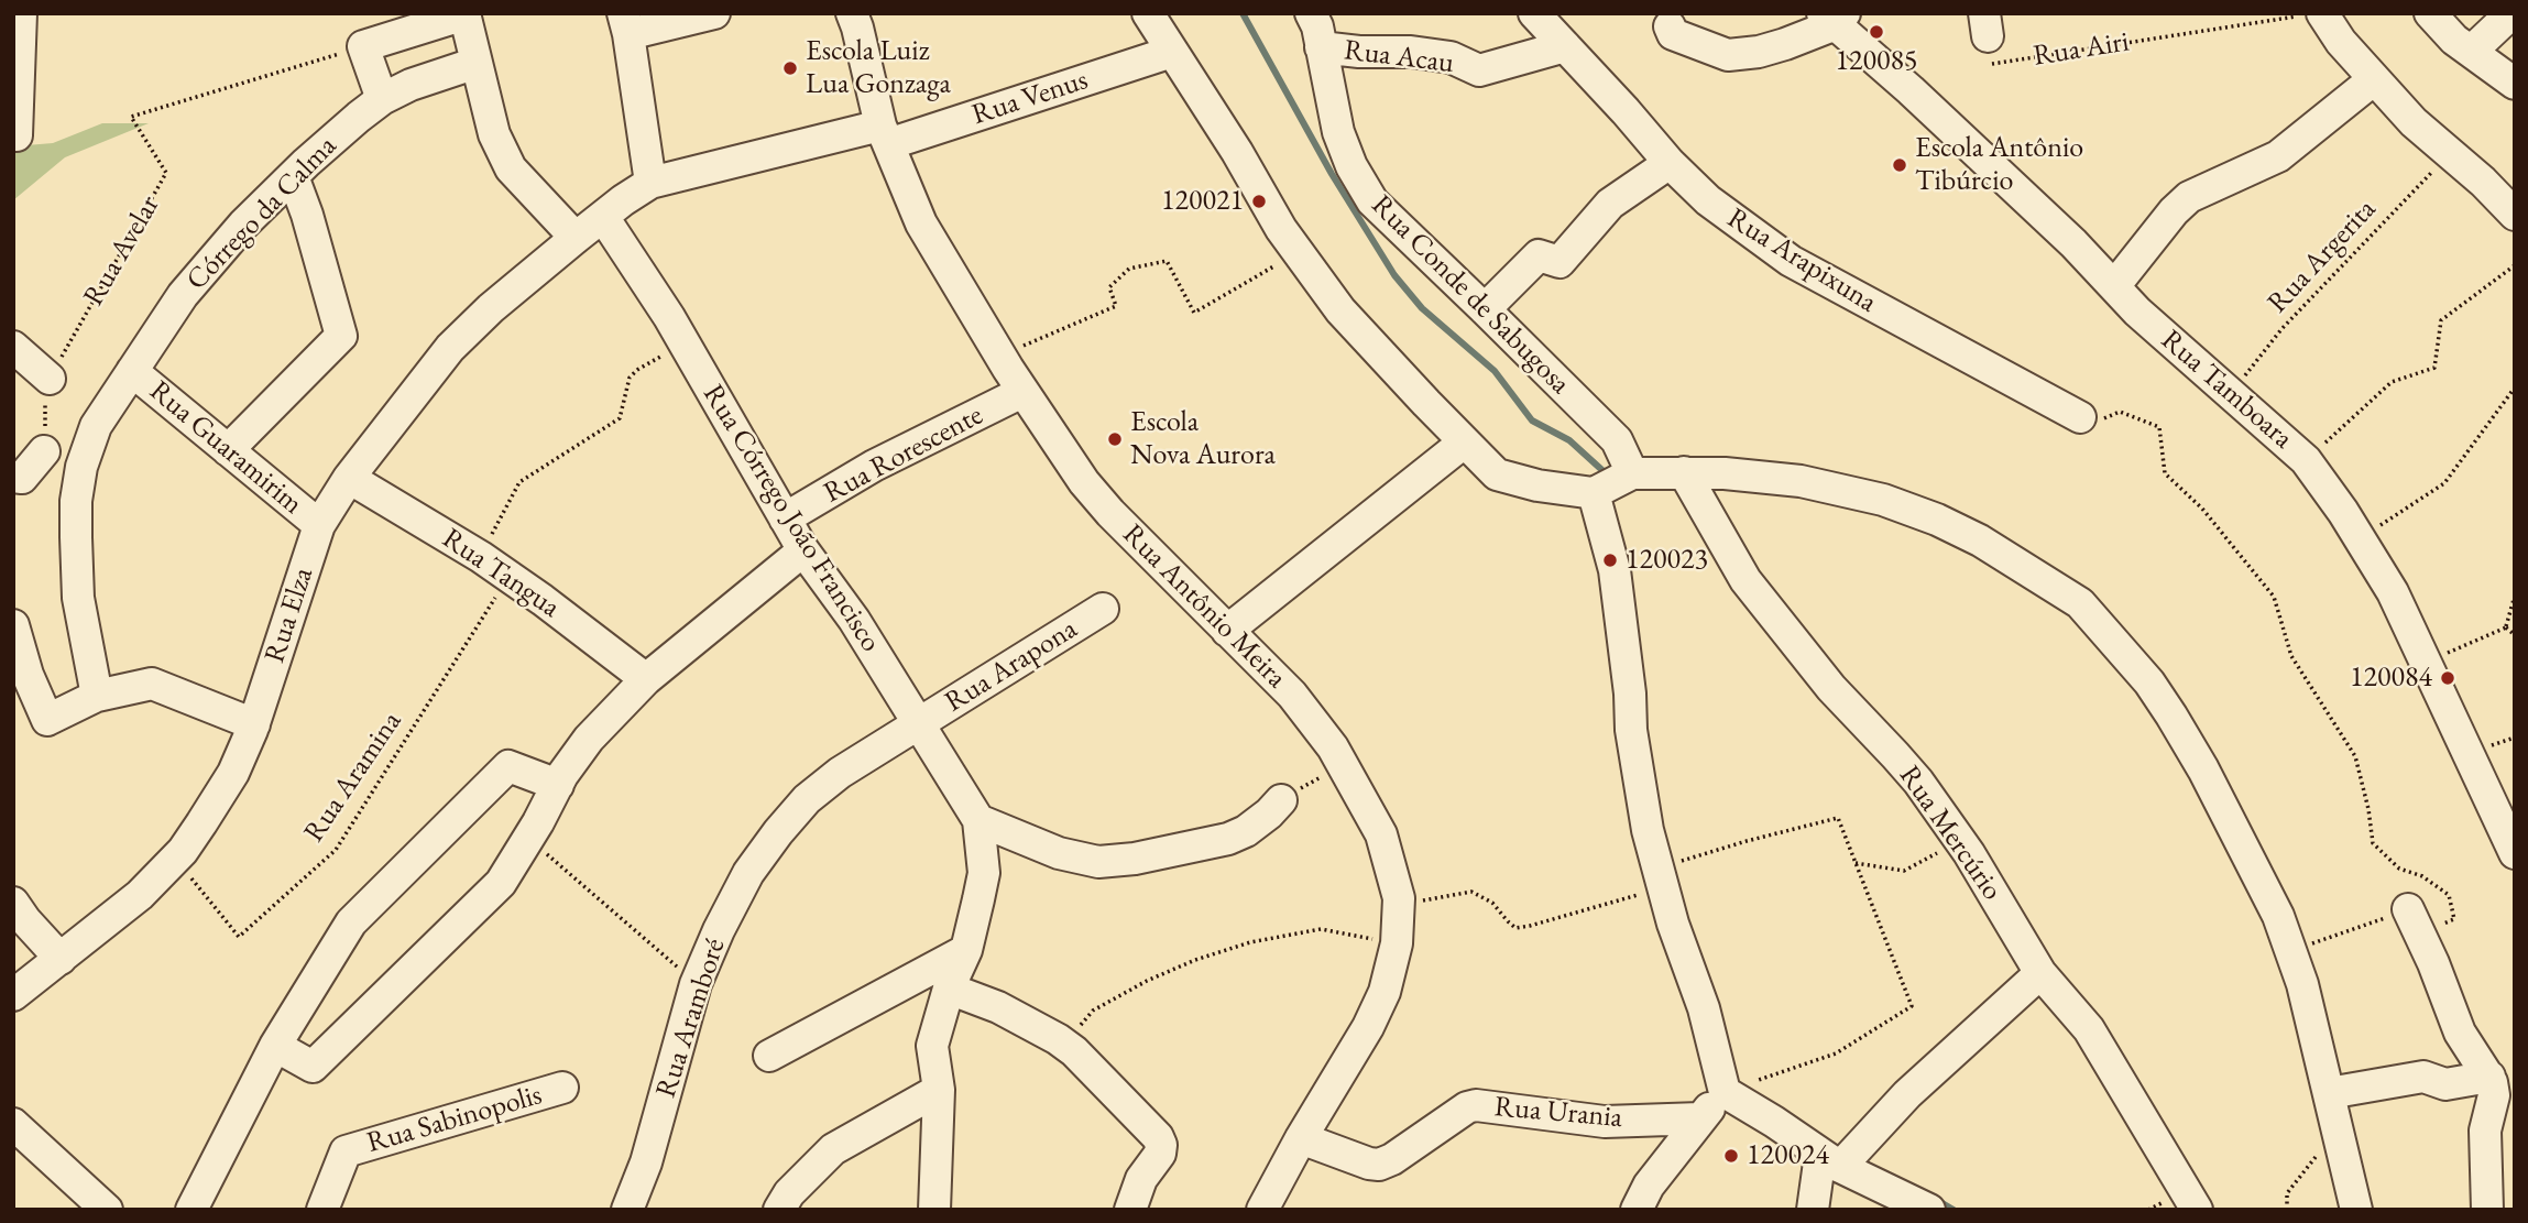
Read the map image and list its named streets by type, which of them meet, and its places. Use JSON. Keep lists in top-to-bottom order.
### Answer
{
  "streets": {
    "street": [
      "Rua Acau",
      "Rua Venus",
      "Córrego da Calma",
      "Rua Arapixuna",
      "Rua Conde de Sabugosa",
      "Rua Tamboara",
      "Rua Guaramirim",
      "Rua Rorescente",
      "Rua Córrego João Francisco",
      "Rua Tangua",
      "Rua Antônio Meira",
      "Rua Elza",
      "Rua Arapona",
      "Rua Mercúrio",
      "Rua Aramboré",
      "Rua Urania",
      "Rua Sabinopolis"
    ],
    "path": [
      "Rua Airi",
      "Rua Avelar",
      "Rua Argerita",
      "Rua Aramina"
    ]
  },
  "crossings": [
    ["Rua Acau", "Rua Arapixuna"],
    ["Rua Acau", "Rua Conde de Sabugosa"],
    ["Rua Venus", "Rua Antônio Meira"],
    ["Rua Venus", "Rua Elza"],
    ["Córrego da Calma", "Rua Guaramirim"],
    ["Rua Argerita", "Rua Tamboara"],
    ["Rua Guaramirim", "Rua Elza"],
    ["Rua Rorescente", "Rua Córrego João Francisco"],
    ["Rua Rorescente", "Rua Antônio Meira"],
    ["Rua Córrego João Francisco", "Rua Elza"],
    ["Rua Córrego João Francisco", "Rua Arapona"],
    ["Rua Córrego João Francisco", "Rua Aramboré"],
    ["Rua Tangua", "Rua Elza"],
    ["Rua Tangua", "Rua Aramina"],
    ["Rua Antônio Meira", "Rua Urania"],
    ["Rua Elza", "Rua Aramina"],
    ["Rua Arapona", "Rua Aramboré"]
  ],
  "places": [
    "120085",
    "Escola Luiz Lua Gonzaga",
    "Escola Antônio Tibúrcio",
    "120021",
    "Escola Nova Aurora",
    "120023",
    "120084",
    "120024"
  ]
}
